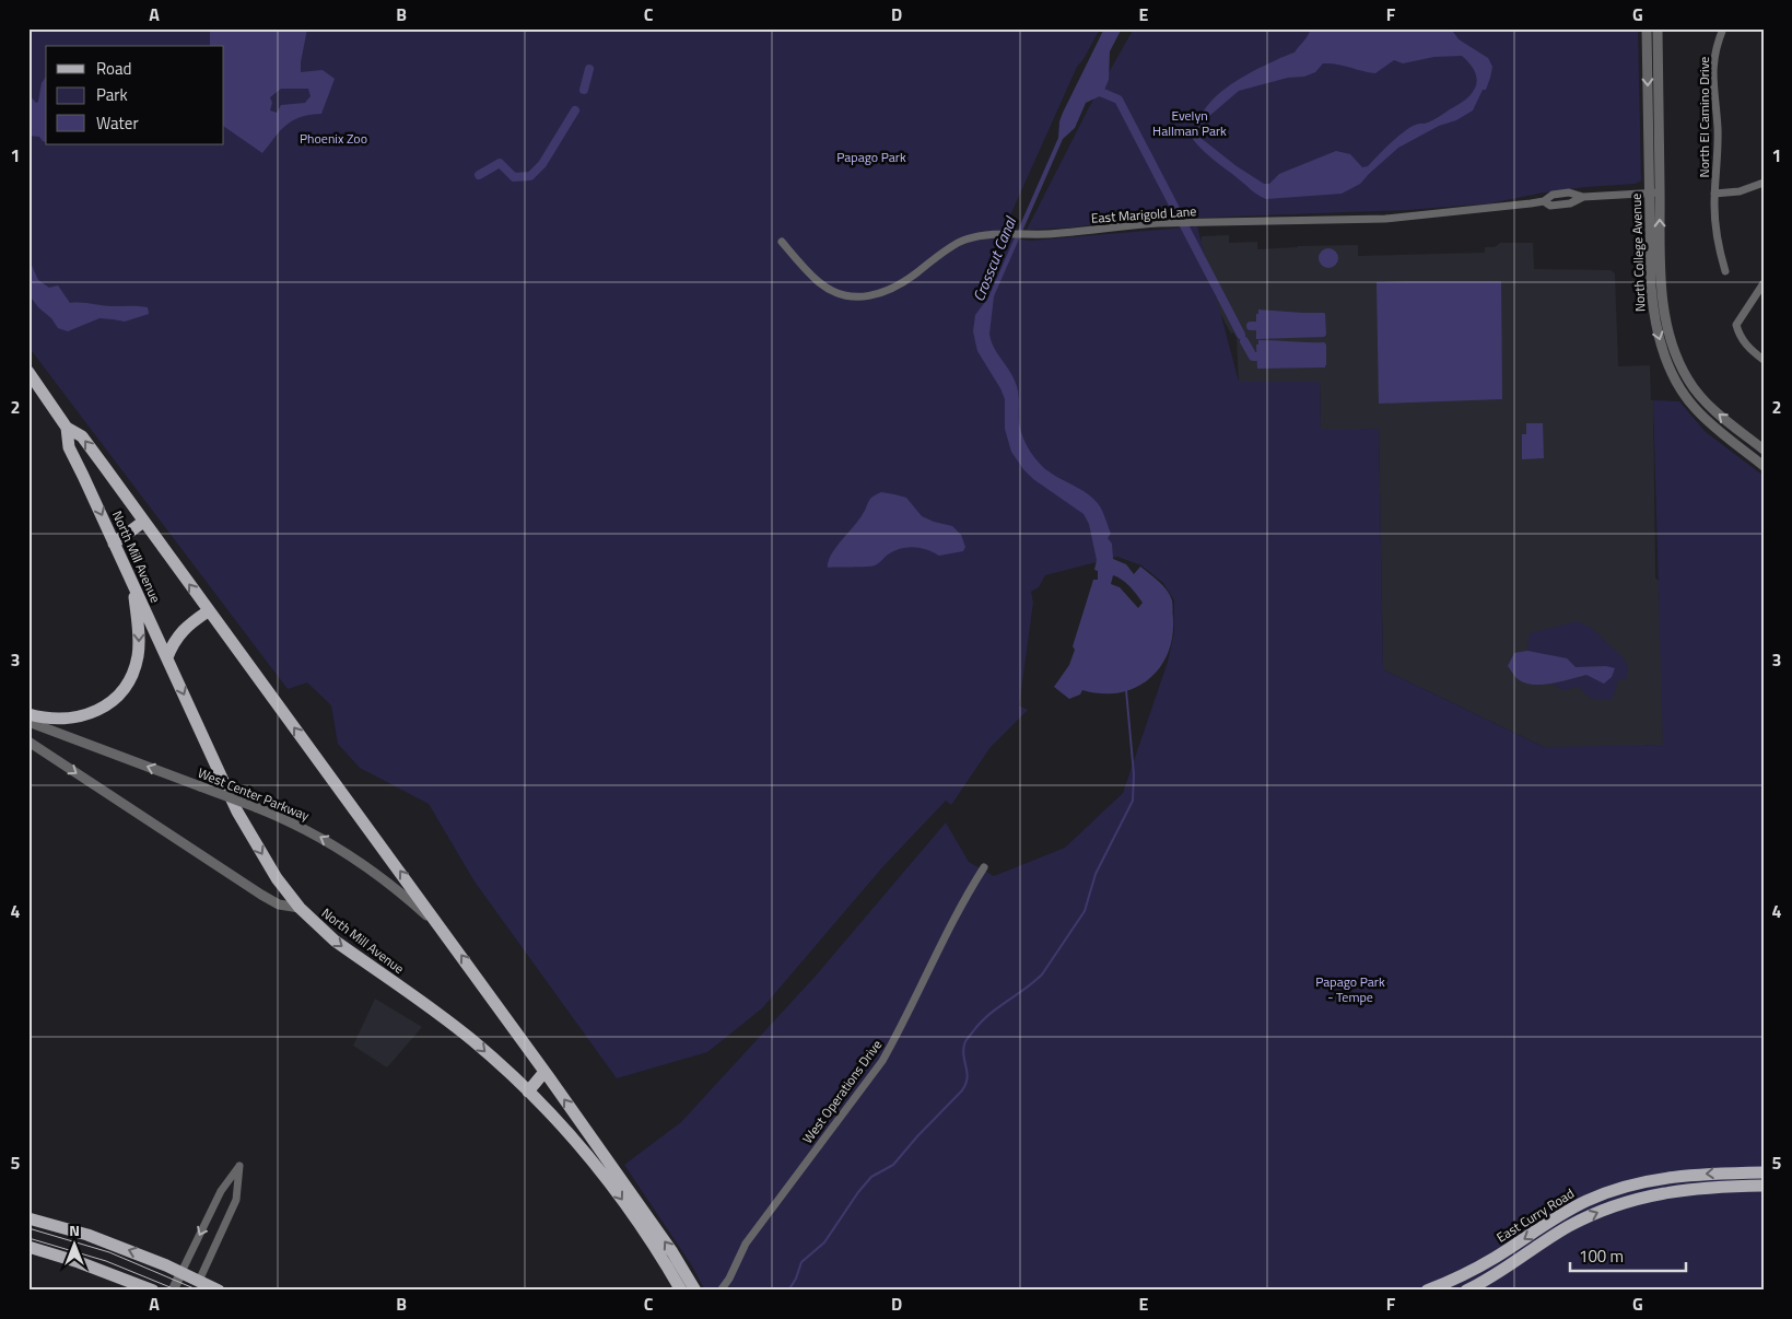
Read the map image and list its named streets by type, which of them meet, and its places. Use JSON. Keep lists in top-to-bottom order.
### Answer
{
  "streets": {
    "main road": ["North Mill Avenue", "East Curry Road"],
    "street": [
      "North El Camino Drive",
      "East Marigold Lane",
      "North College Avenue",
      "West Center Parkway",
      "West Operations Drive"
    ]
  },
  "crossings": [
    ["East Marigold Lane", "North College Avenue"],
    ["North Mill Avenue", "West Center Parkway"]
  ],
  "water": ["Crosscut Canal"],
  "parks": [
    "Evelyn Hallman Park",
    "Phoenix Zoo",
    "Papago Park",
    "Papago Park - Tempe"
  ],
  "legend": ["Road", "Park", "Water"],
  "scale_bar": "100 m",
  "north": "top",
  "grid": {
    "columns": [
      "A",
      "B",
      "C",
      "D",
      "E",
      "F",
      "G"
    ],
    "rows": [
      "1",
      "2",
      "3",
      "4",
      "5"
    ]
  }
}
